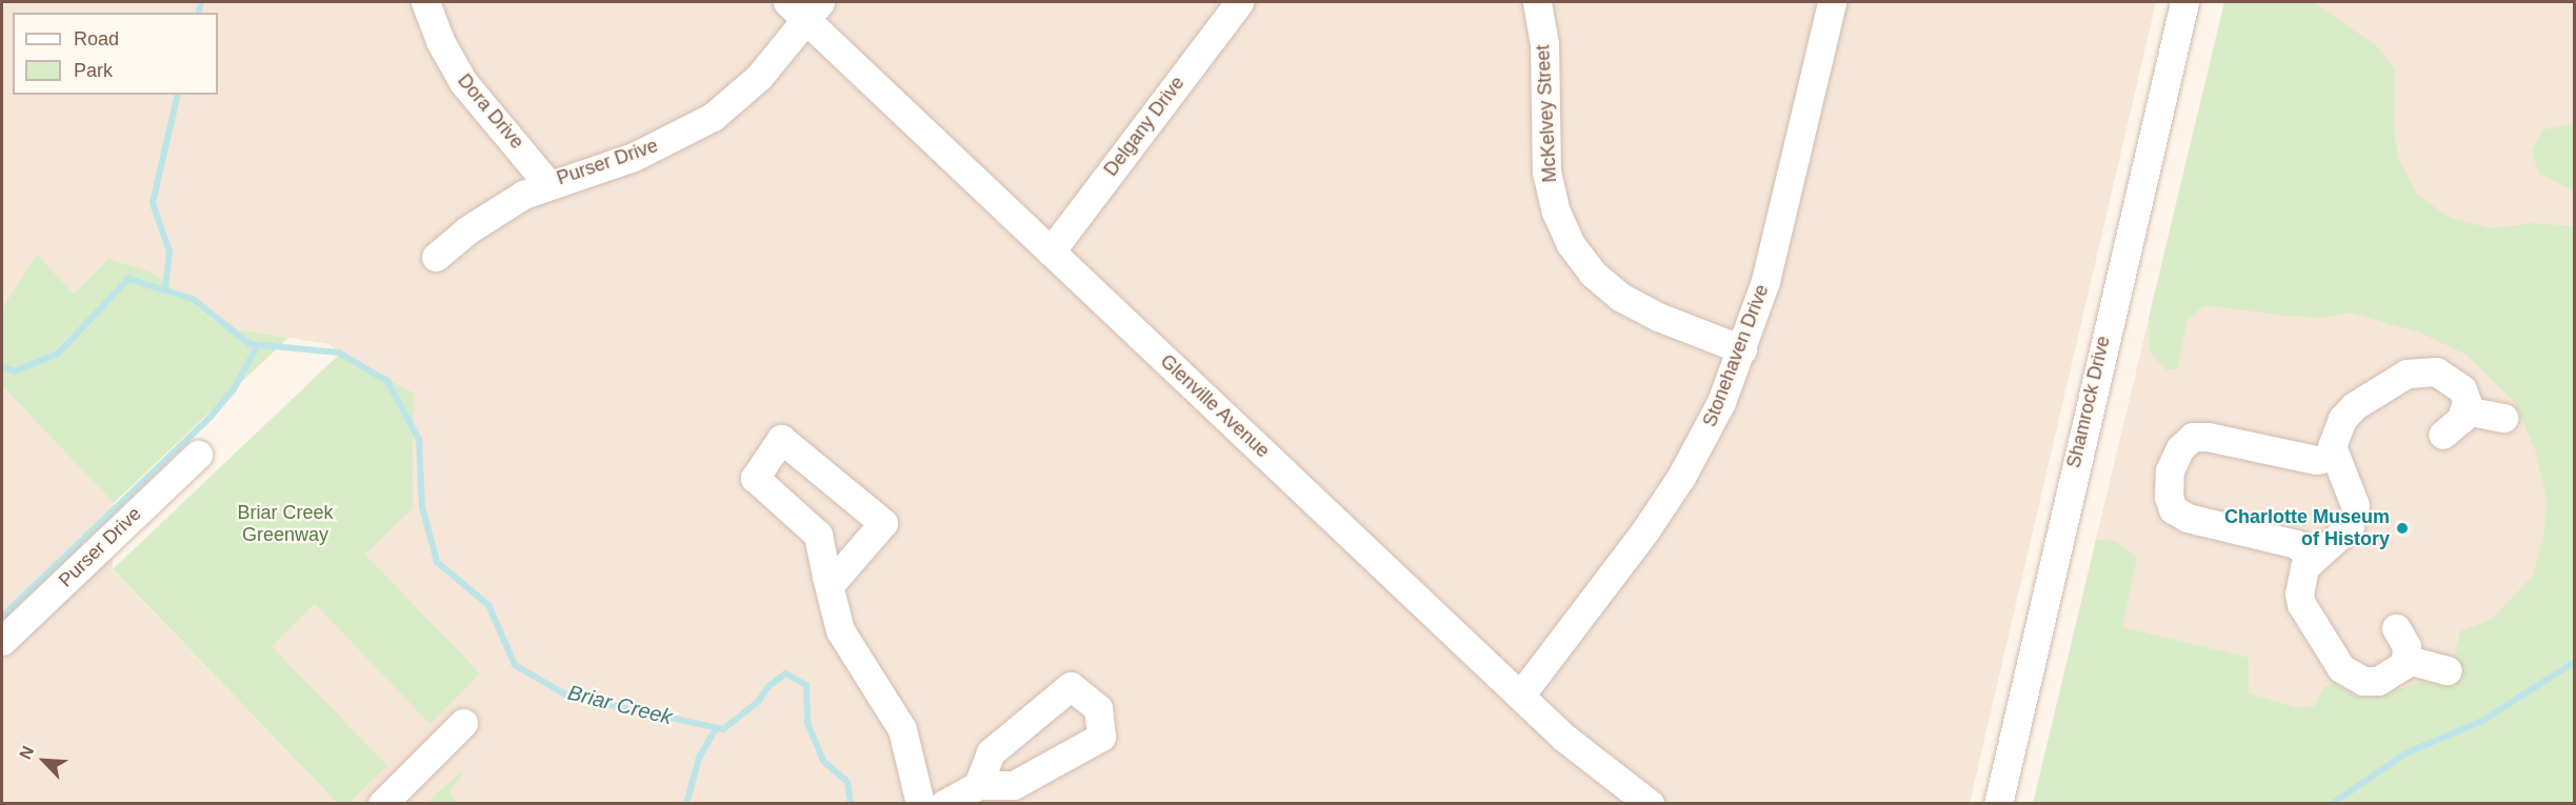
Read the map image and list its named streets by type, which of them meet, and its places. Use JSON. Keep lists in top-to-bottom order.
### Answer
{
  "streets": {
    "street": [
      "Dora Drive",
      "McKelvey Street",
      "Delgany Drive",
      "Purser Drive",
      "Stonehaven Drive",
      "Shamrock Drive",
      "Glenville Avenue"
    ]
  },
  "crossings": [
    ["Dora Drive", "Purser Drive"],
    ["McKelvey Street", "Stonehaven Drive"],
    ["Delgany Drive", "Glenville Avenue"],
    ["Purser Drive", "Glenville Avenue"],
    ["Stonehaven Drive", "Glenville Avenue"]
  ],
  "water": ["Briar Creek"],
  "parks": ["Briar Creek Greenway"],
  "places": ["Charlotte Museum of History"],
  "legend": ["Road", "Park"],
  "north": "top left"
}
